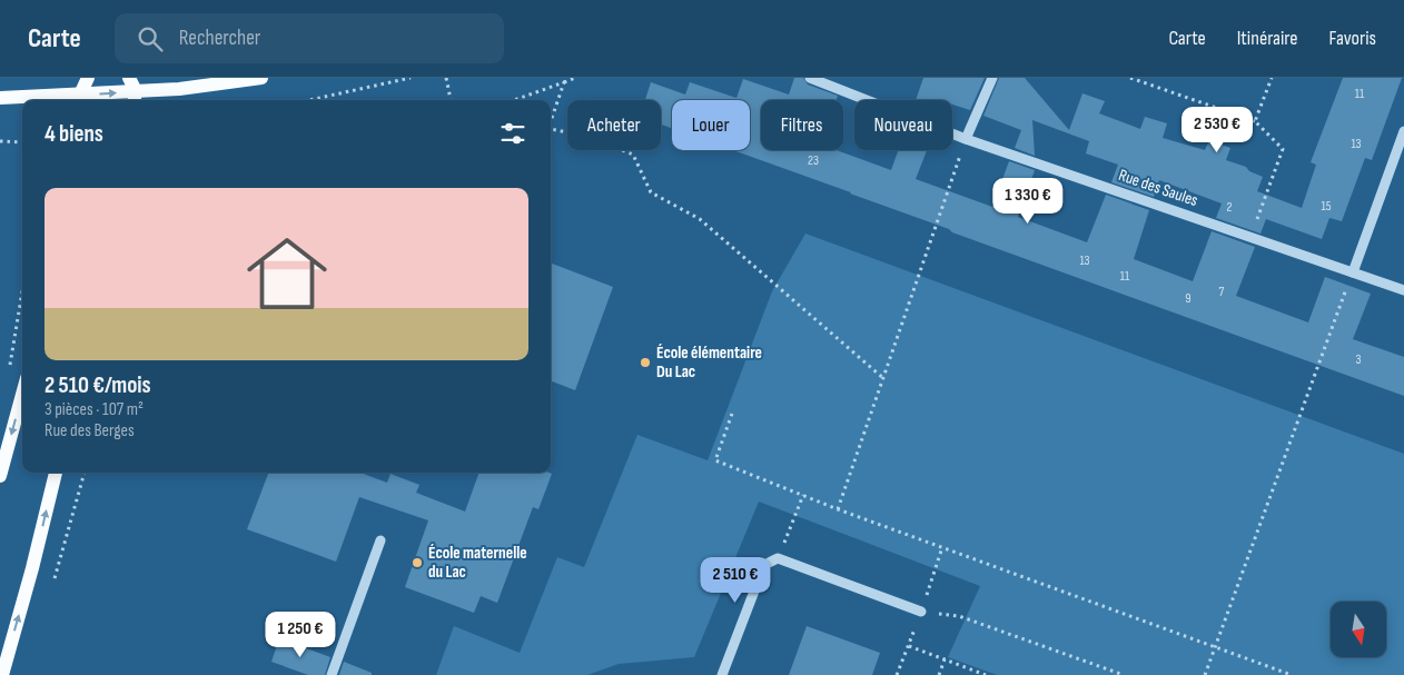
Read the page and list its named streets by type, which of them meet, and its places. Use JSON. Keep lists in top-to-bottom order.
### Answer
{
  "streets": {
    "street": ["Rue des Saules"]
  },
  "places": ["École élémentaire Du Lac", "École maternelle du Lac"],
  "house_numbers": [
    "11",
    "13",
    "23",
    "15",
    "2",
    "13",
    "11",
    "7",
    "9",
    "3"
  ],
  "north": "bottom",
  "page": {
    "header": "Carte",
    "search": "Rechercher",
    "nav": ["Carte", "Itinéraire", "Favoris"],
    "chip": [
      "Acheter",
      "Louer",
      "Filtres",
      "Nouveau"
    ],
    "heading": "4 biens",
    "price": [
      "2 530 €",
      "1 330 €",
      "2 510 €",
      "1 250 €"
    ],
    "list": [
      {
        "name": "2 510 €/mois",
        "note": "3 pièces · 107 m² · Rue des Berges"
      }
    ]
  }
}
